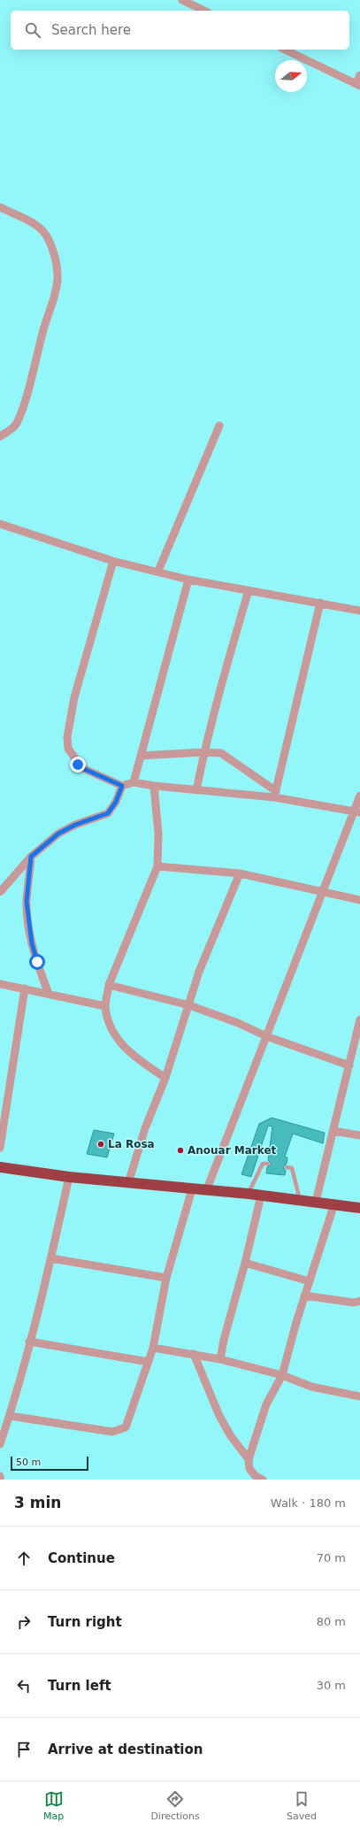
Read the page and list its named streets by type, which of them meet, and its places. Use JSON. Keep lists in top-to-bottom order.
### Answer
{
  "places": ["La Rosa", "Anouar Market"],
  "scale_bar": "50 m",
  "north": "right",
  "page": {
    "search": "Search here",
    "scale": "50 m",
    "heading": ["3 min", "Walk · 180 m"],
    "list": [
      ["Continue", "70 m"],
      ["Turn right", "80 m"],
      ["Turn left", "30 m"],
      "Arrive at destination"
    ],
    "nav": ["Map", "Directions", "Saved"]
  }
}
